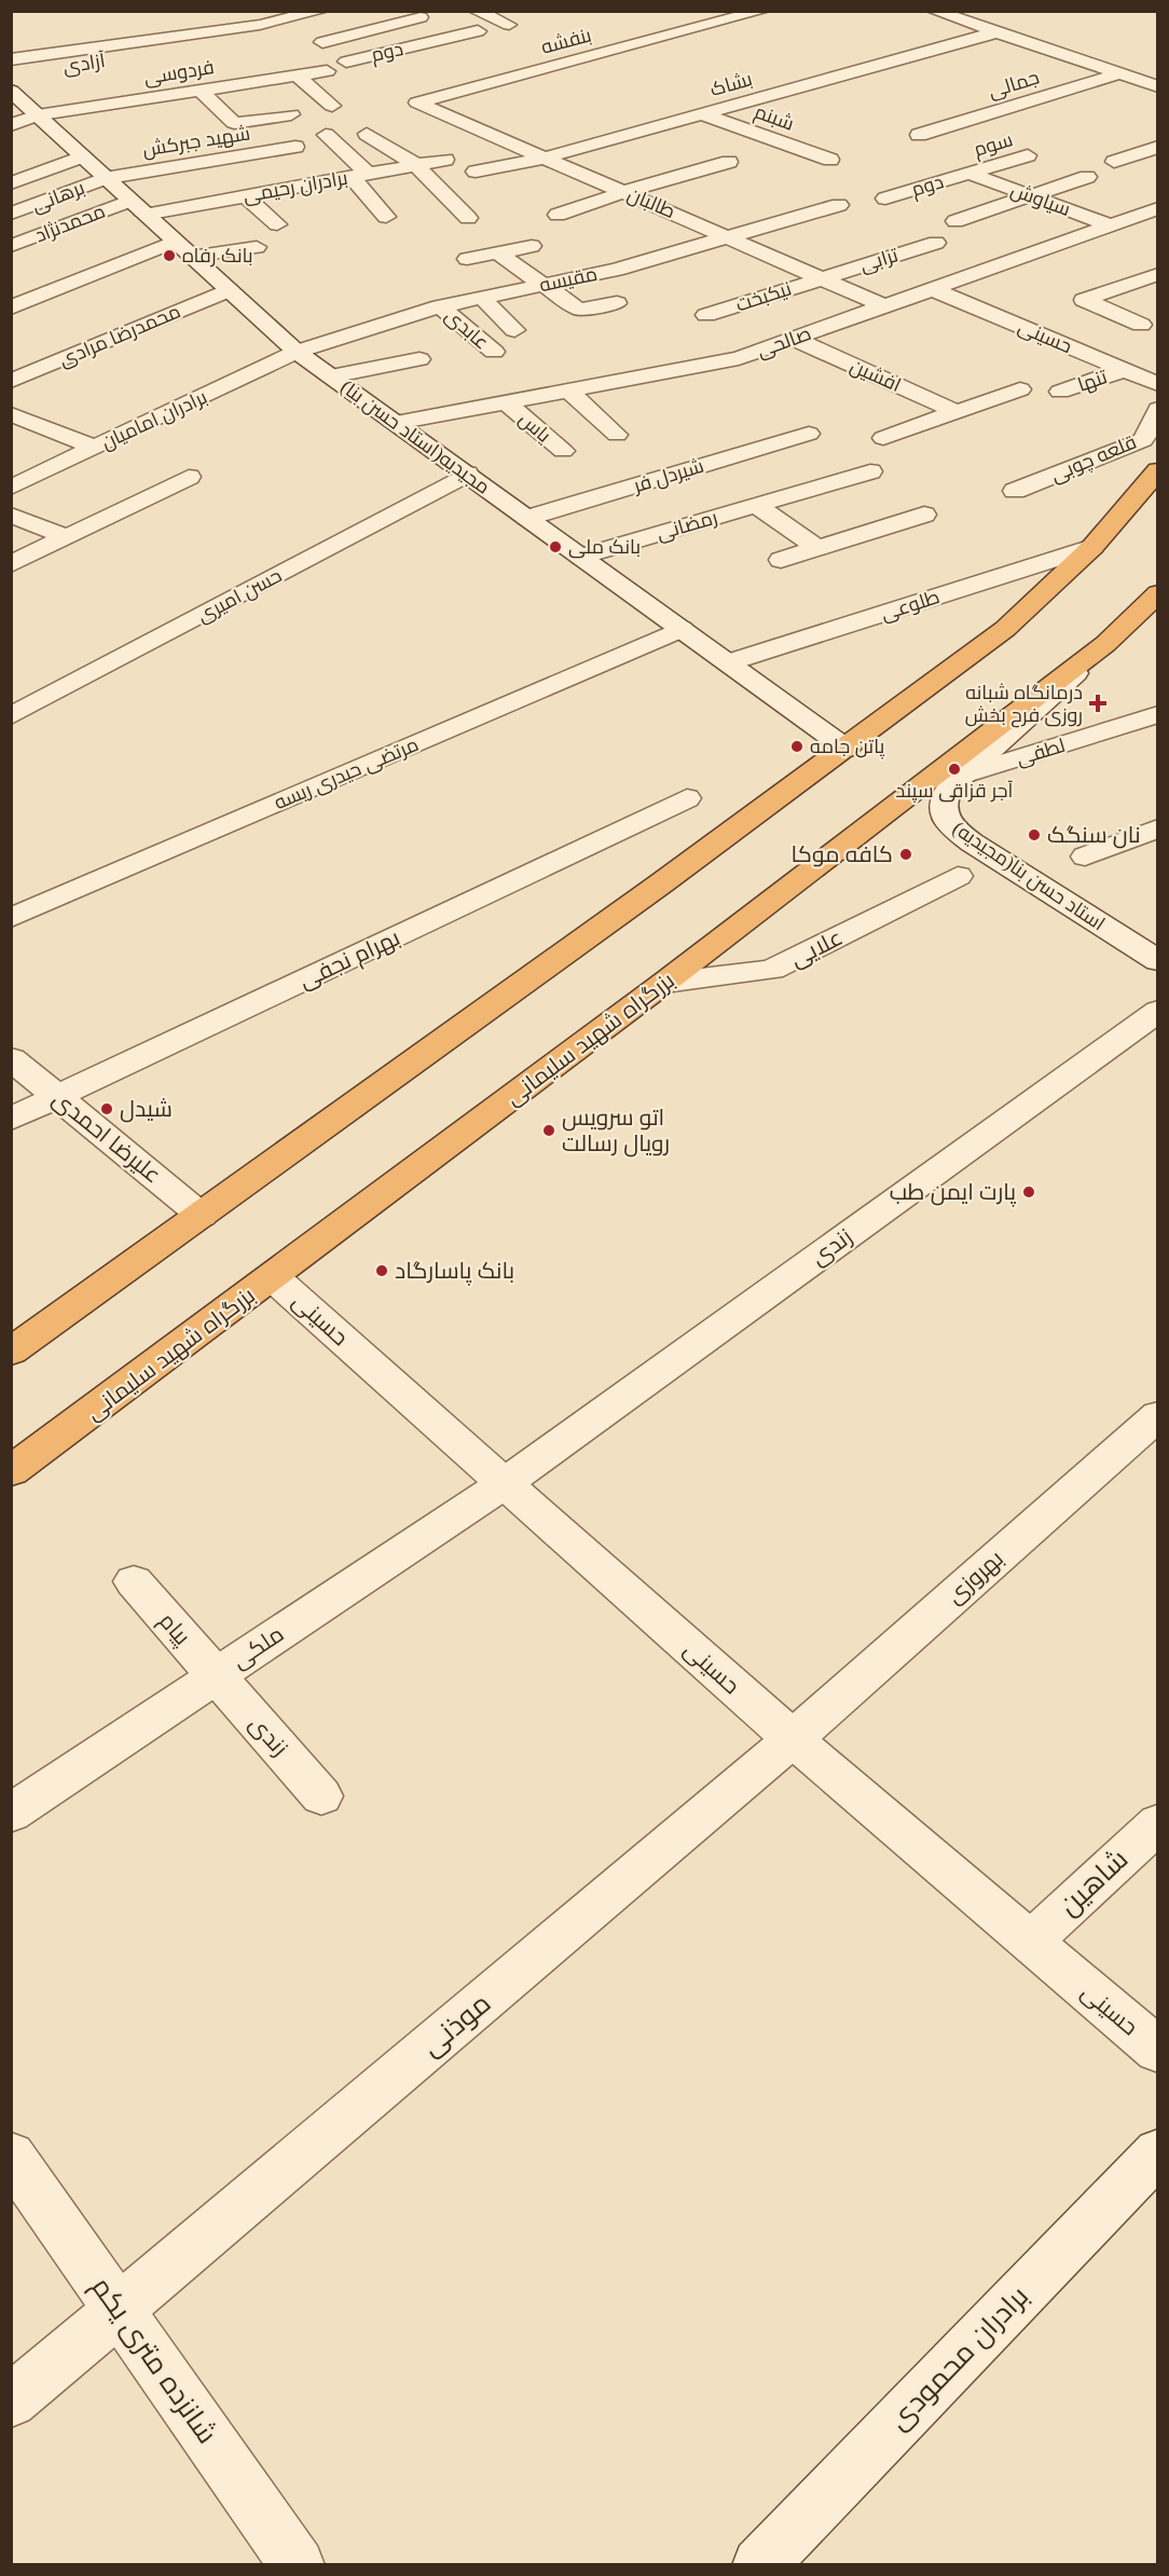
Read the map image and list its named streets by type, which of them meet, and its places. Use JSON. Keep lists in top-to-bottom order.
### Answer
{
  "streets": {
    "highway": ["بزرگراه شهید سلیمانی"],
    "street": [
      "بنفشه",
      "دوم",
      "آزادی",
      "فردوسی",
      "بشاک",
      "جمالی",
      "شبنم",
      "شهید جبرکش",
      "سوم",
      "برادران رحیمی",
      "برهانی",
      "سیاوش",
      "طالبان",
      "محمدنژاد",
      "ترابی",
      "مقیسه",
      "نیکبخت",
      "عابدی",
      "محمدرضا مرادی",
      "حسینی",
      "صالحی",
      "افشین",
      "تنها",
      "برادران امامیان",
      "یاس",
      "مجیدیه(استاد حسن بنا)",
      "قلعه چوبی",
      "شیردل فر",
      "رمضانی",
      "حسن امیری",
      "طلوعی",
      "لطفی",
      "مرتضی حیدری ریسه",
      "استاد حسن بنا(مجیدیه)",
      "علایی",
      "بهرام نجفی",
      "علیرضا احمدی",
      "زندی",
      "بهروزی",
      "پیام",
      "ملکی",
      "شاهین",
      "موذنی",
      "برادران محمودی",
      "شانزده متری یکم"
    ]
  },
  "crossings": [
    ["بنفشه", "طالبان"],
    ["دوم", "سوم"],
    ["دوم", "سیاوش"],
    ["آزادی", "مجیدیه(استاد حسن بنا)"],
    ["فردوسی", "مجیدیه(استاد حسن بنا)"],
    ["بشاک", "شبنم"],
    ["بشاک", "طالبان"],
    ["شهید جبرکش", "برهانی"],
    ["شهید جبرکش", "مجیدیه(استاد حسن بنا)"],
    ["سوم", "سیاوش"],
    ["برادران رحیمی", "محمدنژاد"],
    ["برادران رحیمی", "مجیدیه(استاد حسن بنا)"],
    ["برهانی", "مجیدیه(استاد حسن بنا)"],
    ["سیاوش", "صالحی"],
    ["طالبان", "ترابی"],
    ["طالبان", "مقیسه"],
    ["طالبان", "نیکبخت"],
    ["طالبان", "صالحی"],
    ["محمدنژاد", "مجیدیه(استاد حسن بنا)"],
    ["ترابی", "نیکبخت"],
    ["مقیسه", "عابدی"],
    ["مقیسه", "برادران امامیان"],
    ["مقیسه", "مجیدیه(استاد حسن بنا)"],
    ["محمدرضا مرادی", "مجیدیه(استاد حسن بنا)"],
    ["حسینی", "صالحی"],
    ["حسینی", "تنها"],
    ["حسینی", "بزرگراه شهید سلیمانی"],
    ["حسینی", "زندی"],
    ["حسینی", "بهروزی"],
    ["حسینی", "ملکی"],
    ["حسینی", "شاهین"],
    ["حسینی", "موذنی"],
    ["صالحی", "افشین"],
    ["صالحی", "یاس"],
    ["صالحی", "مجیدیه(استاد حسن بنا)"],
    ["برادران امامیان", "مجیدیه(استاد حسن بنا)"],
    ["مجیدیه(استاد حسن بنا)", "شیردل فر"],
    ["مجیدیه(استاد حسن بنا)", "رمضانی"],
    ["مجیدیه(استاد حسن بنا)", "حسن امیری"],
    ["مجیدیه(استاد حسن بنا)", "طلوعی"],
    ["مجیدیه(استاد حسن بنا)", "مرتضی حیدری ریسه"],
    ["لطفی", "استاد حسن بنا(مجیدیه)"],
    ["استاد حسن بنا(مجیدیه)", "بزرگراه شهید سلیمانی"],
    ["علایی", "بزرگراه شهید سلیمانی"],
    ["بهرام نجفی", "علیرضا احمدی"],
    ["زندی", "پیام"],
    ["زندی", "ملکی"],
    ["بهروزی", "موذنی"],
    ["پیام", "ملکی"],
    ["موذنی", "شانزده متری یکم"]
  ],
  "places": {
    "other": [
      "بانک رفاه",
      "بانک ملی",
      "پاتن جامه",
      "آجر قزاقی سپند",
      "نان سنگک",
      "کافه موکا",
      "شیدل",
      "اتو سرویس رویال رسالت",
      "پارت ایمن طب",
      "بانک پاسارگاد"
    ],
    "health": ["درمانگاه شبانه روزی فرح بخش"]
  }
}
